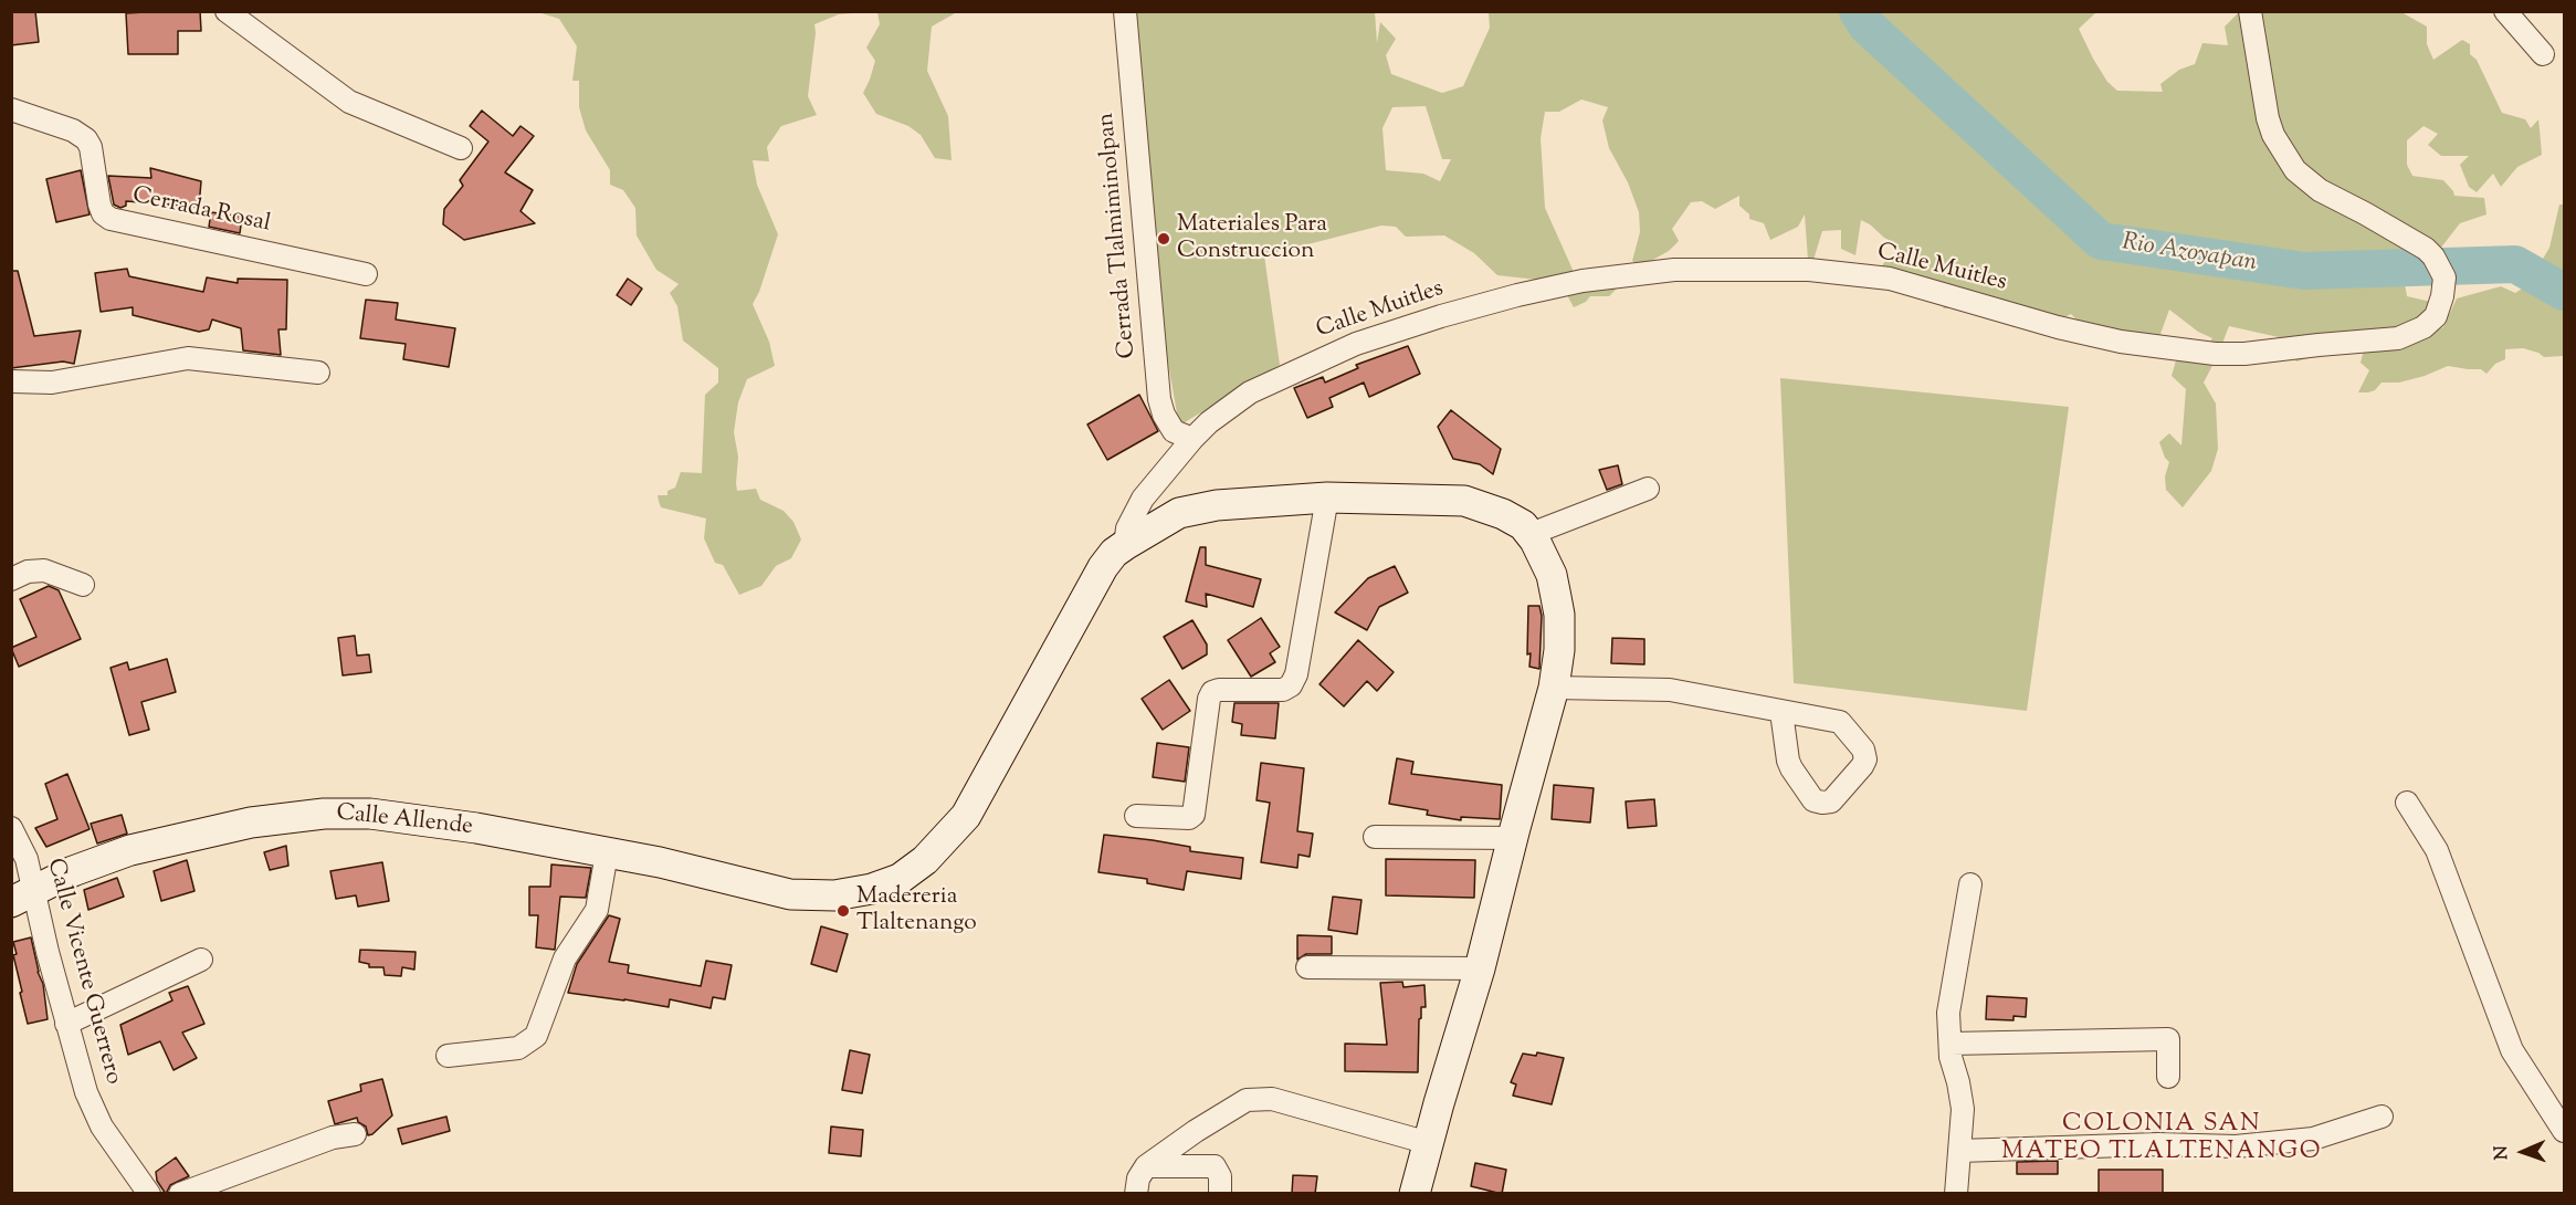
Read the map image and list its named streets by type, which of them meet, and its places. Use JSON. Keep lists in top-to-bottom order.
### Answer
{
  "streets": {
    "street": [
      "Cerrada Rosal",
      "Cerrada Tlalmiminolpan",
      "Calle Muitles",
      "Calle Allende",
      "Calle Vicente Guerrero"
    ]
  },
  "crossings": [
    ["Cerrada Tlalmiminolpan", "Calle Muitles"],
    ["Calle Muitles", "Calle Allende"],
    ["Calle Allende", "Calle Vicente Guerrero"]
  ],
  "districts": ["COLONIA SAN MATEO TLALTENANGO"],
  "water": ["Rio Azoyapan"],
  "places": ["Materiales Para Construccion", "Madereria Tlaltenango"],
  "north": "left"
}
